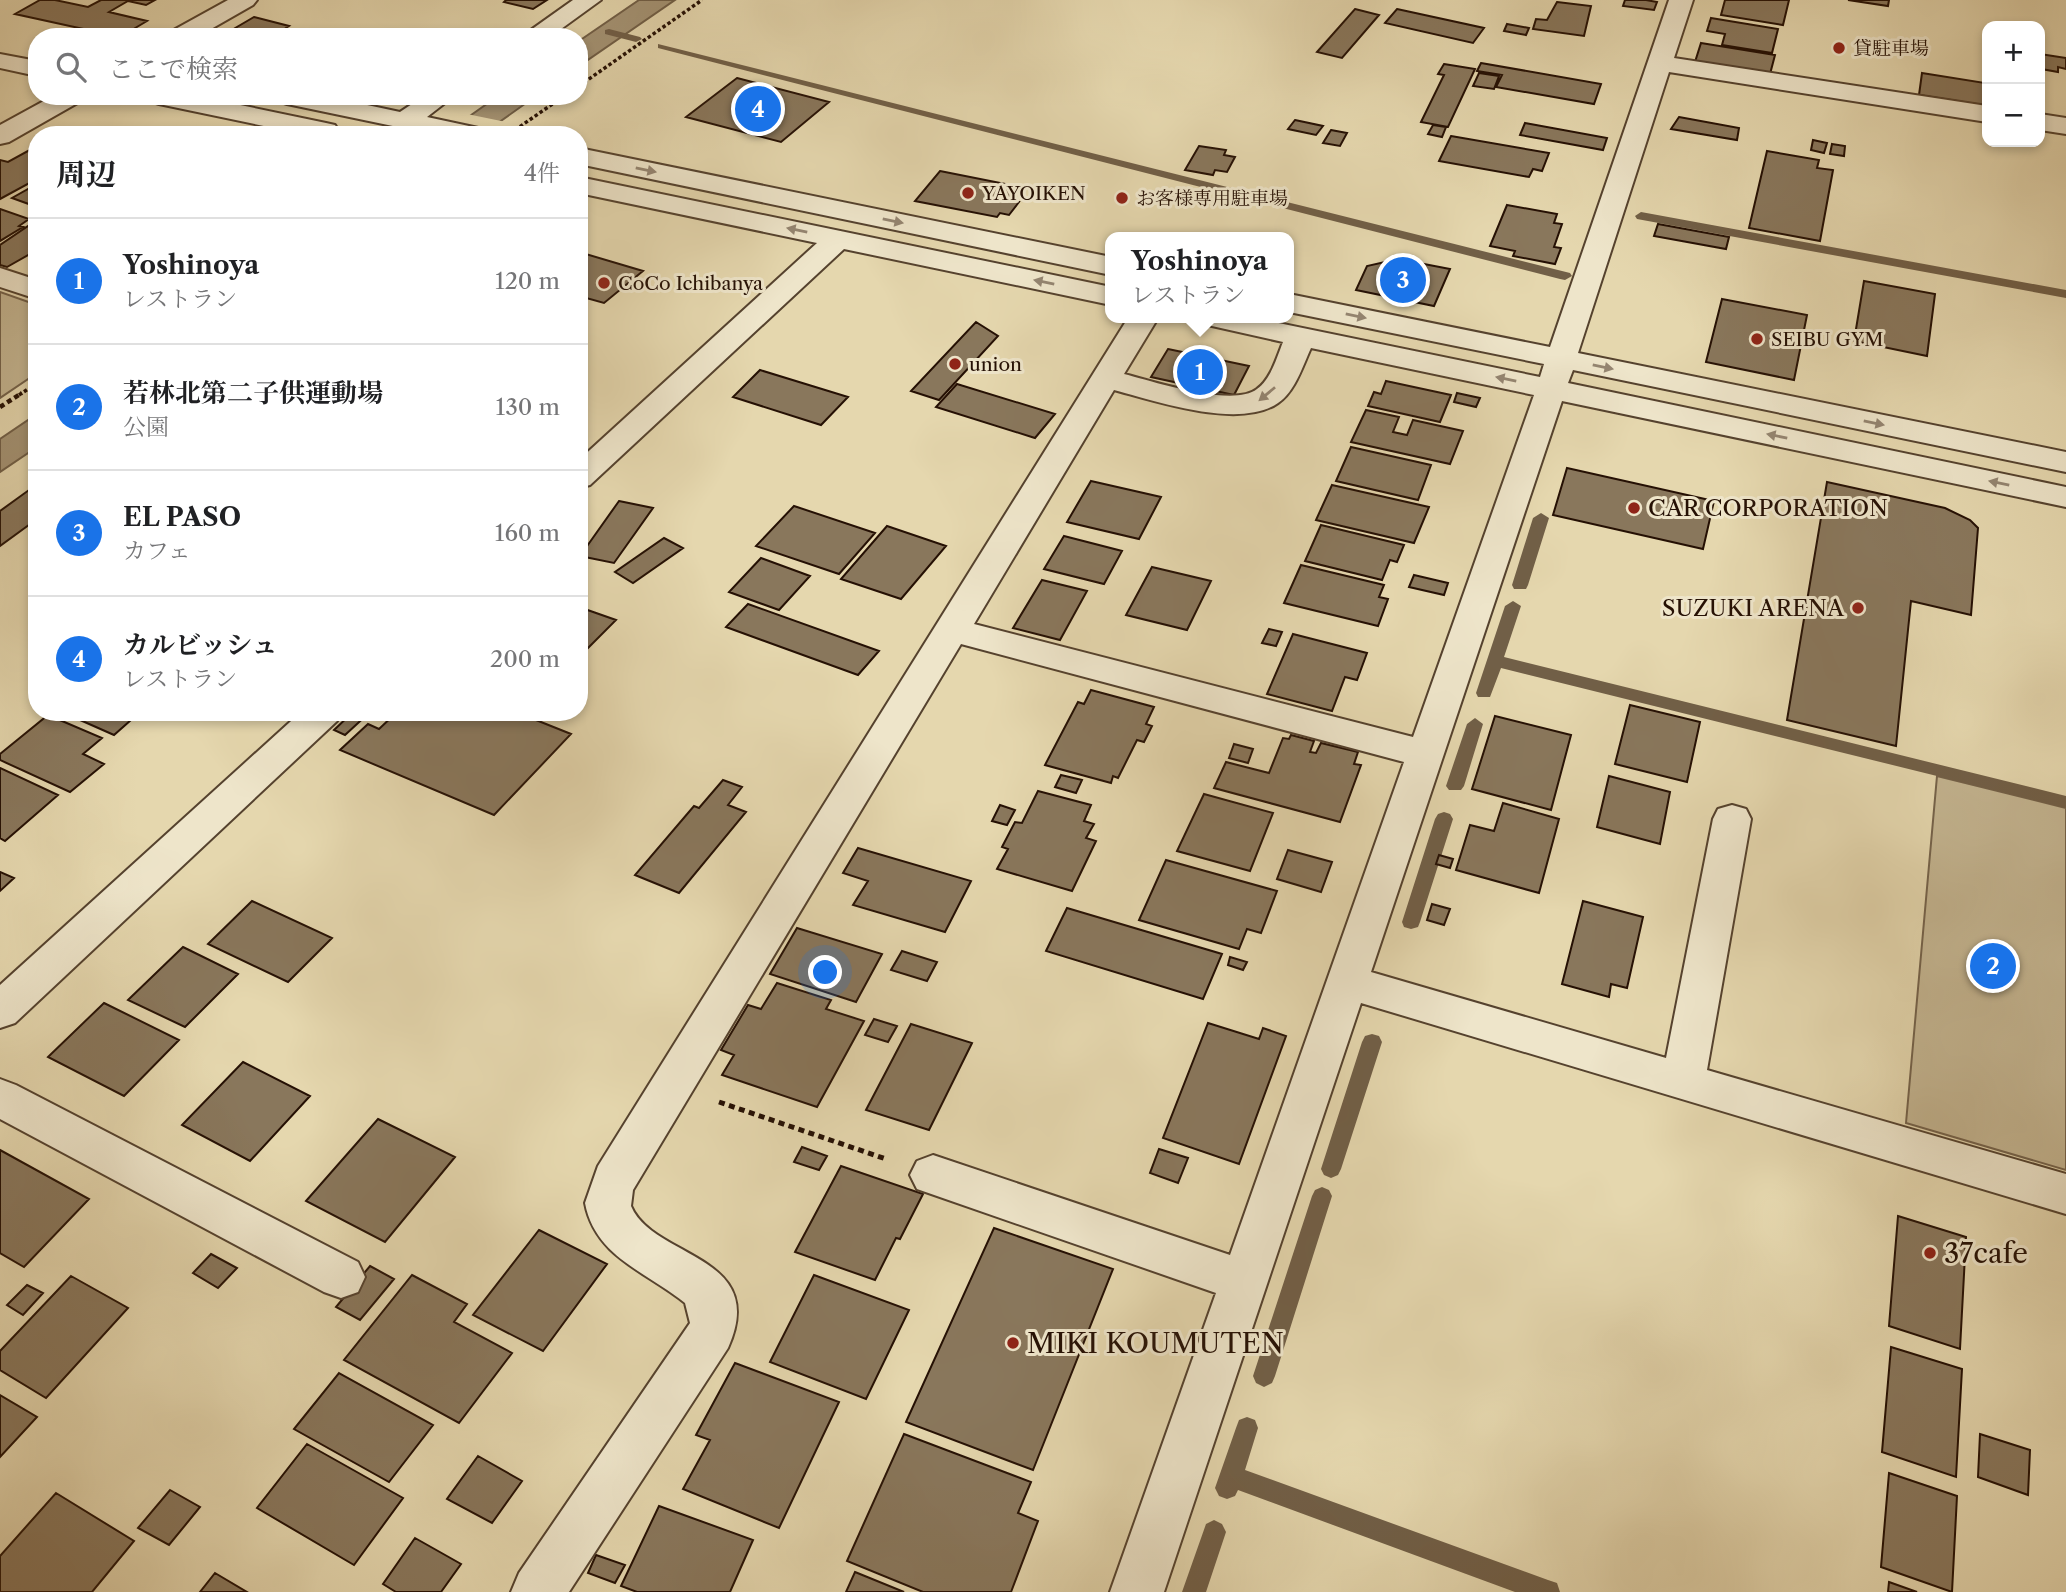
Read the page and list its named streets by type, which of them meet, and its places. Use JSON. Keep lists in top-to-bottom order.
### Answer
{
  "places": [
    "貸駐車場",
    "YAYOIKEN",
    "お客様専用駐車場",
    "CoCo Ichibanya",
    "SEIBU GYM",
    "union",
    "CAR CORPORATION",
    "SUZUKI ARENA",
    "37cafe",
    "MIKI KOUMUTEN"
  ],
  "page": {
    "map_buttons": ["+", "−"],
    "search": "ここで検索",
    "pins": [
      "4",
      "3",
      "1",
      "2"
    ],
    "heading": ["周辺", "4件"],
    "list": [
      {
        "mark": "1",
        "name": "Yoshinoya",
        "note": "レストラン",
        "value": "120 m"
      },
      {
        "mark": "2",
        "name": "若林北第二子供運動場",
        "note": "公園",
        "value": "130 m"
      },
      {
        "mark": "3",
        "name": "EL PASO",
        "note": "カフェ",
        "value": "160 m"
      },
      {
        "mark": "4",
        "name": "カルビッシュ",
        "note": "レストラン",
        "value": "200 m"
      }
    ],
    "popup": ["Yoshinoya", "レストラン"]
  }
}
